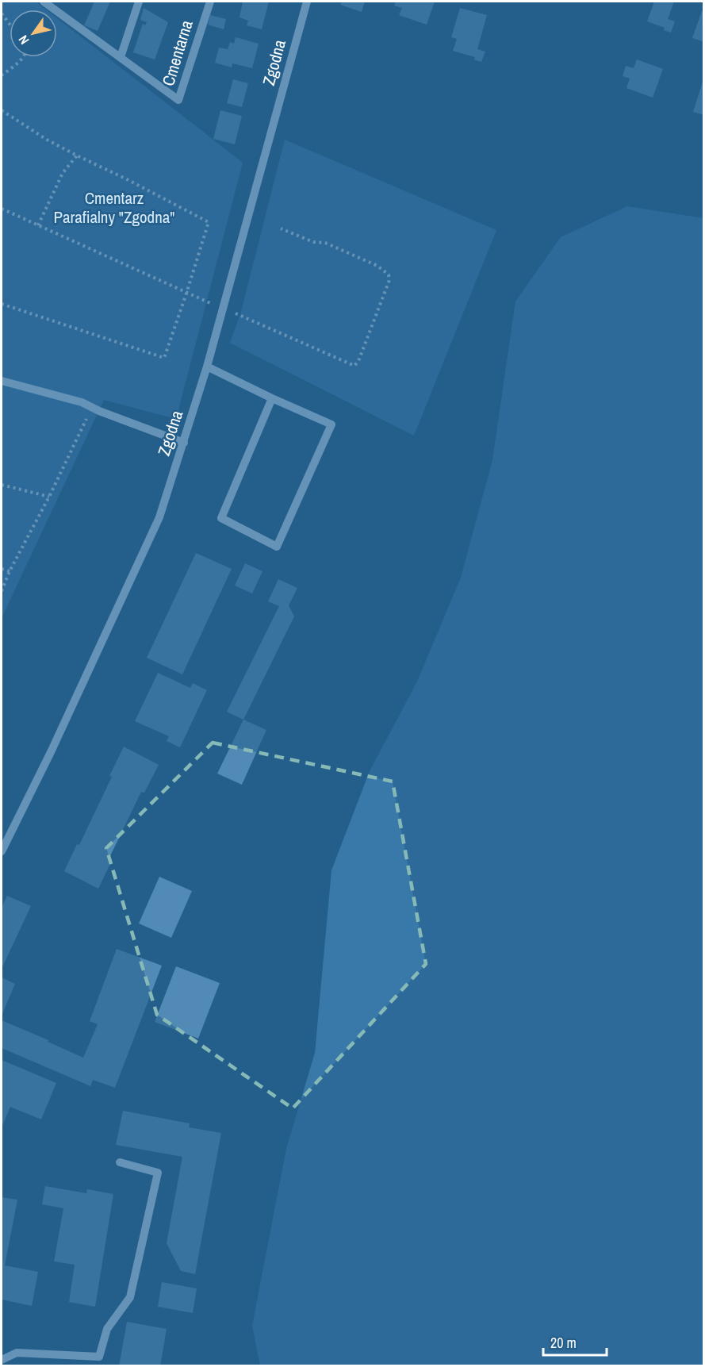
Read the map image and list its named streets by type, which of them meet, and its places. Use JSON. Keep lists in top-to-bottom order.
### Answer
{
  "streets": {
    "street": ["Cmentarna", "Zgodna"]
  },
  "parks": ["Cmentarz Parafialny \"Zgodna\""],
  "scale_bar": "20 m",
  "north": "bottom left"
}
